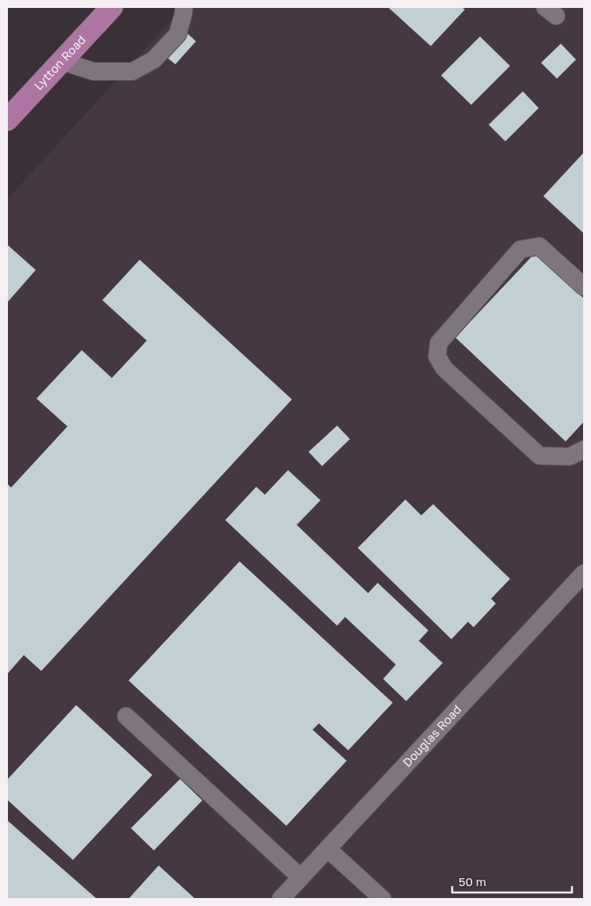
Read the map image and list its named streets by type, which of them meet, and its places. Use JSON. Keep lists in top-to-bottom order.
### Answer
{
  "streets": {
    "main road": ["Lytton Road"],
    "street": ["Douglas Road"]
  },
  "scale_bar": "50 m"
}
